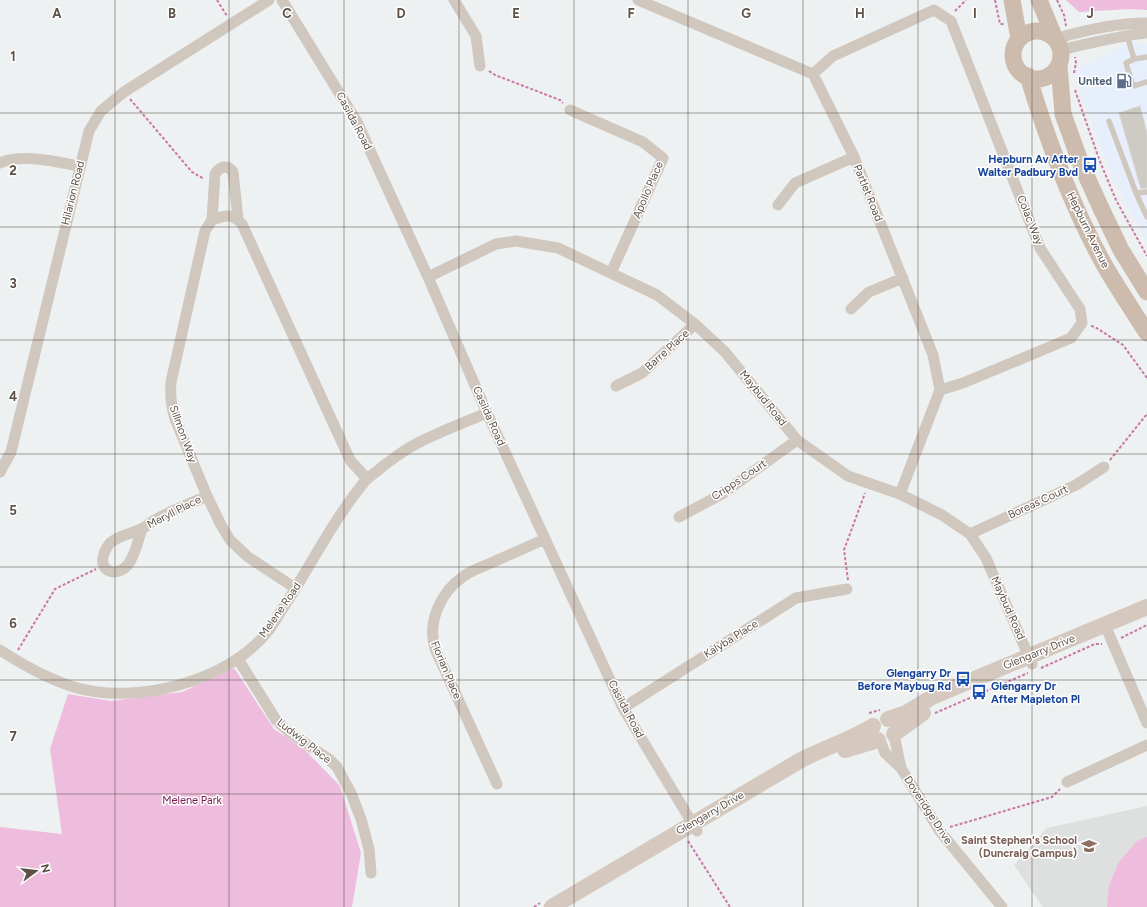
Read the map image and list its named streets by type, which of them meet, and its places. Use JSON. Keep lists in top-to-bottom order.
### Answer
{
  "streets": {
    "main road": ["Hepburn Avenue", "Glengarry Drive"],
    "street": [
      "Casilda Road",
      "Apollo Place",
      "Hilarion Road",
      "Partlet Road",
      "Colac Way",
      "Barre Place",
      "Maybud Road",
      "Sillmon Way",
      "Cripps Court",
      "Boreas Court",
      "Meryll Place",
      "Melene Road",
      "Kalyba Place",
      "Florian Place",
      "Ludwig Place",
      "Doveridge Drive"
    ]
  },
  "crossings": [
    ["Casilda Road", "Maybud Road"],
    ["Casilda Road", "Melene Road"],
    ["Casilda Road", "Kalyba Place"],
    ["Casilda Road", "Glengarry Drive"],
    ["Casilda Road", "Florian Place"],
    ["Apollo Place", "Maybud Road"],
    ["Barre Place", "Maybud Road"],
    ["Maybud Road", "Cripps Court"],
    ["Maybud Road", "Boreas Court"],
    ["Maybud Road", "Glengarry Drive"],
    ["Sillmon Way", "Meryll Place"],
    ["Sillmon Way", "Melene Road"],
    ["Melene Road", "Ludwig Place"],
    ["Glengarry Drive", "Doveridge Drive"]
  ],
  "parks": ["Melene Park"],
  "places": {
    "fuel station": ["United"],
    "bus stop": ["Hepburn Av After Walter Padbury Bvd", "Glengarry Dr Before Maybug Rd", "Glengarry Dr After Mapleton Pl"],
    "school or university": ["Saint Stephen's School (Duncraig Campus)"]
  },
  "north": "right",
  "grid": {
    "columns": [
      "A",
      "B",
      "C",
      "D",
      "E",
      "F",
      "G",
      "H",
      "I",
      "J"
    ],
    "rows": [
      "1",
      "2",
      "3",
      "4",
      "5",
      "6",
      "7"
    ]
  }
}
